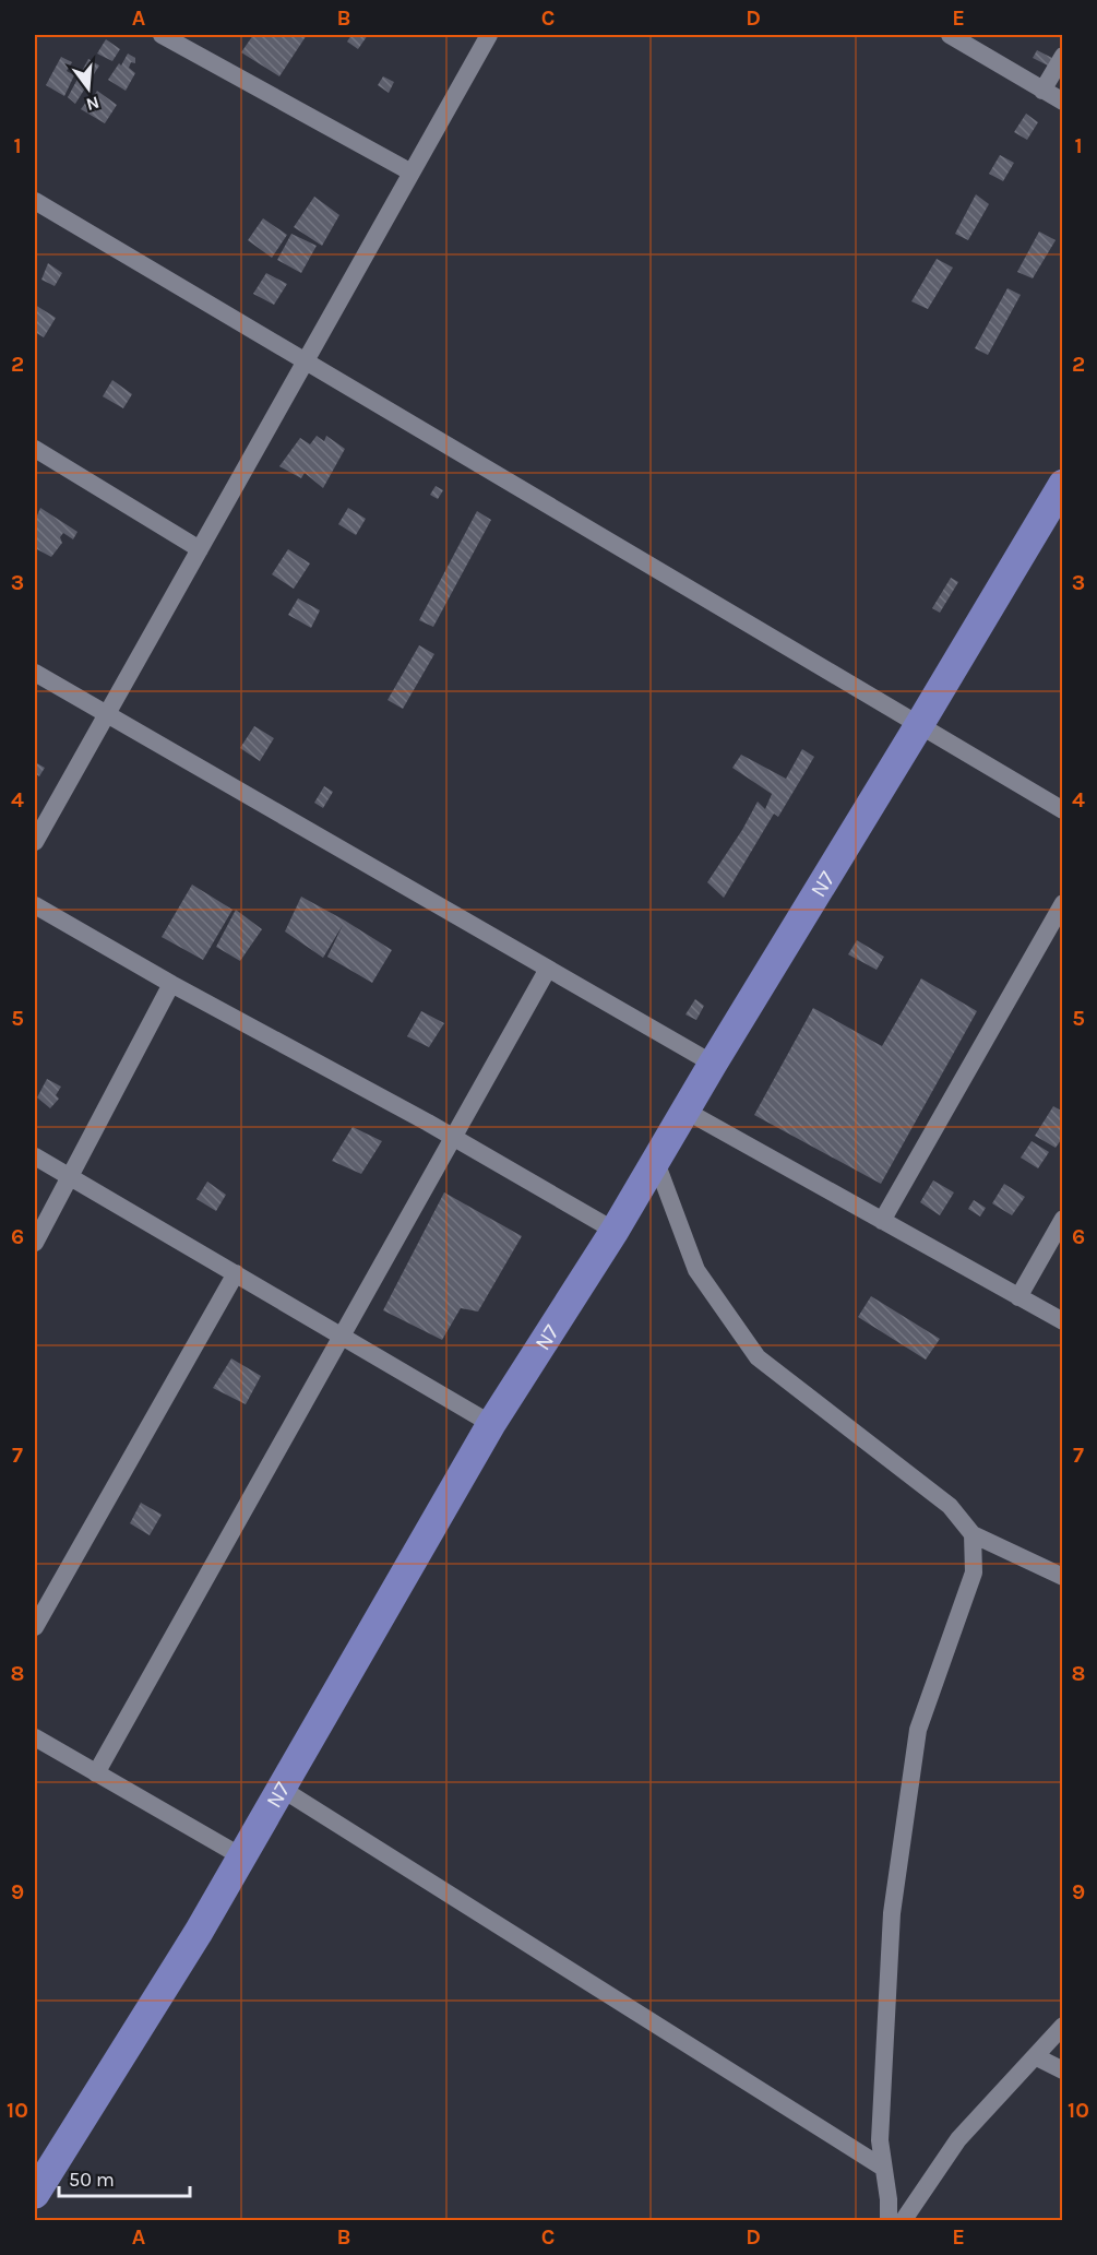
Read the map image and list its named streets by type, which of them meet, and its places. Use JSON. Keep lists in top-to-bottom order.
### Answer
{
  "streets": {
    "main road": ["N7"]
  },
  "scale_bar": "50 m",
  "north": "bottom",
  "grid": {
    "columns": [
      "A",
      "B",
      "C",
      "D",
      "E"
    ],
    "rows": [
      "1",
      "2",
      "3",
      "4",
      "5",
      "6",
      "7",
      "8",
      "9",
      "10"
    ]
  }
}
